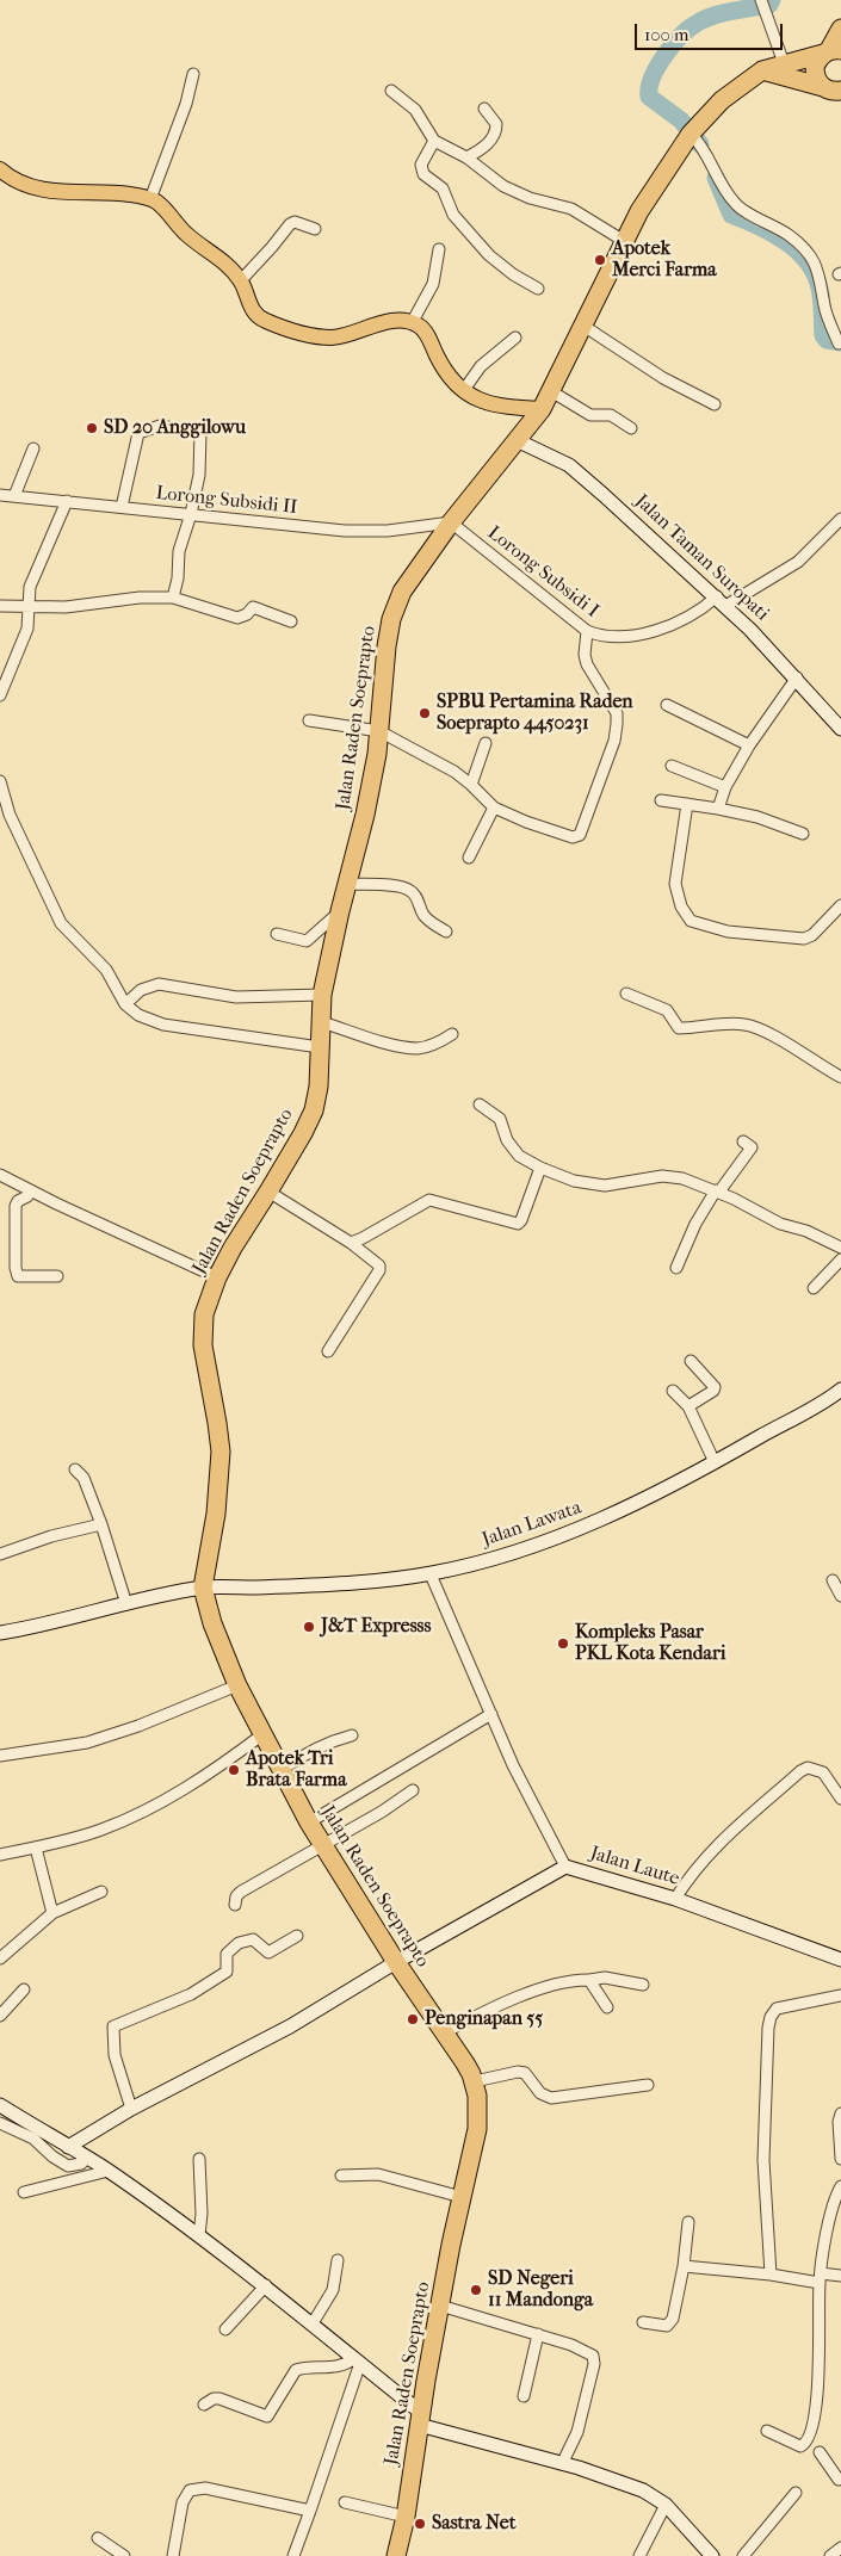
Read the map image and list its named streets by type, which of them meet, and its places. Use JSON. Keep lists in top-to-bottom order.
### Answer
{
  "streets": {
    "highway": ["Jalan Raden Soeprapto"],
    "street": [
      "Lorong Subsidi II",
      "Jalan Taman Suropati",
      "Lorong Subsidi I",
      "Jalan Lawata",
      "Jalan Laute"
    ]
  },
  "crossings": [
    ["Lorong Subsidi II", "Lorong Subsidi I"],
    ["Lorong Subsidi II", "Jalan Raden Soeprapto"],
    ["Jalan Taman Suropati", "Lorong Subsidi I"],
    ["Jalan Taman Suropati", "Jalan Raden Soeprapto"],
    ["Lorong Subsidi I", "Jalan Raden Soeprapto"],
    ["Jalan Raden Soeprapto", "Jalan Lawata"],
    ["Jalan Raden Soeprapto", "Jalan Laute"]
  ],
  "places": [
    "Apotek Merci Farma",
    "SD 20 Anggilowu",
    "SPBU Pertamina Raden Soeprapto 4450231",
    "J&T Expresss",
    "Kompleks Pasar PKL Kota Kendari",
    "Apotek Tri Brata Farma",
    "Penginapan 55",
    "SD Negeri 11 Mandonga",
    "Sastra Net"
  ],
  "scale_bar": "100 m"
}
